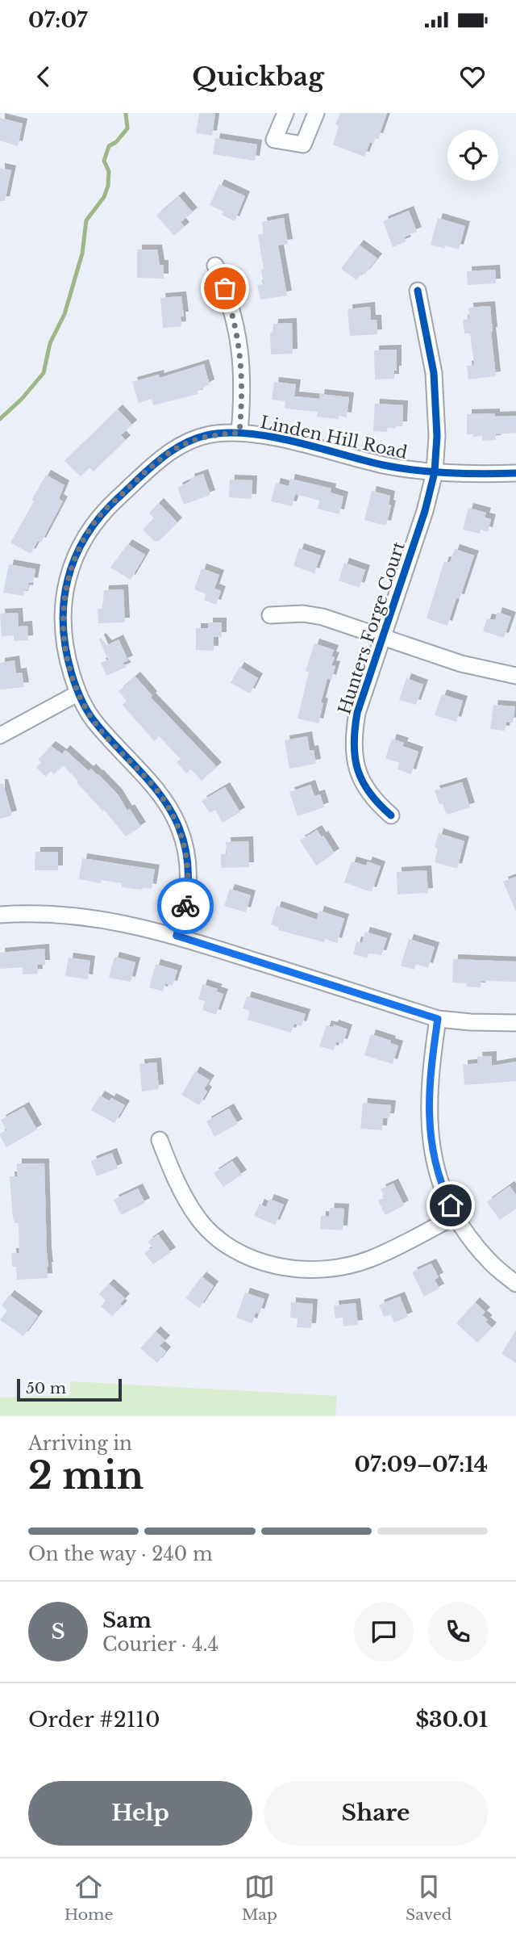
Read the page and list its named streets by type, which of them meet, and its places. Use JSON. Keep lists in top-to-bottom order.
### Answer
{
  "streets": {
    "street": ["Linden Hill Road", "Hunters Forge Court"]
  },
  "crossings": [
    ["Linden Hill Road", "Hunters Forge Court"]
  ],
  "scale_bar": "50 m",
  "page": {
    "status": "07:07",
    "header": "Quickbag",
    "scale": "50 m",
    "heading": ["2 min", "Arriving in", "07:09–07:14"],
    "panel": [
      "Sam",
      "Courier · 4.4",
      "Order #2110",
      "$30.01"
    ],
    "bar": "On the way · 240 m",
    "round": "S",
    "buttons": ["Help", "Share"],
    "tabs": ["Home", "Map", "Saved"]
  }
}
